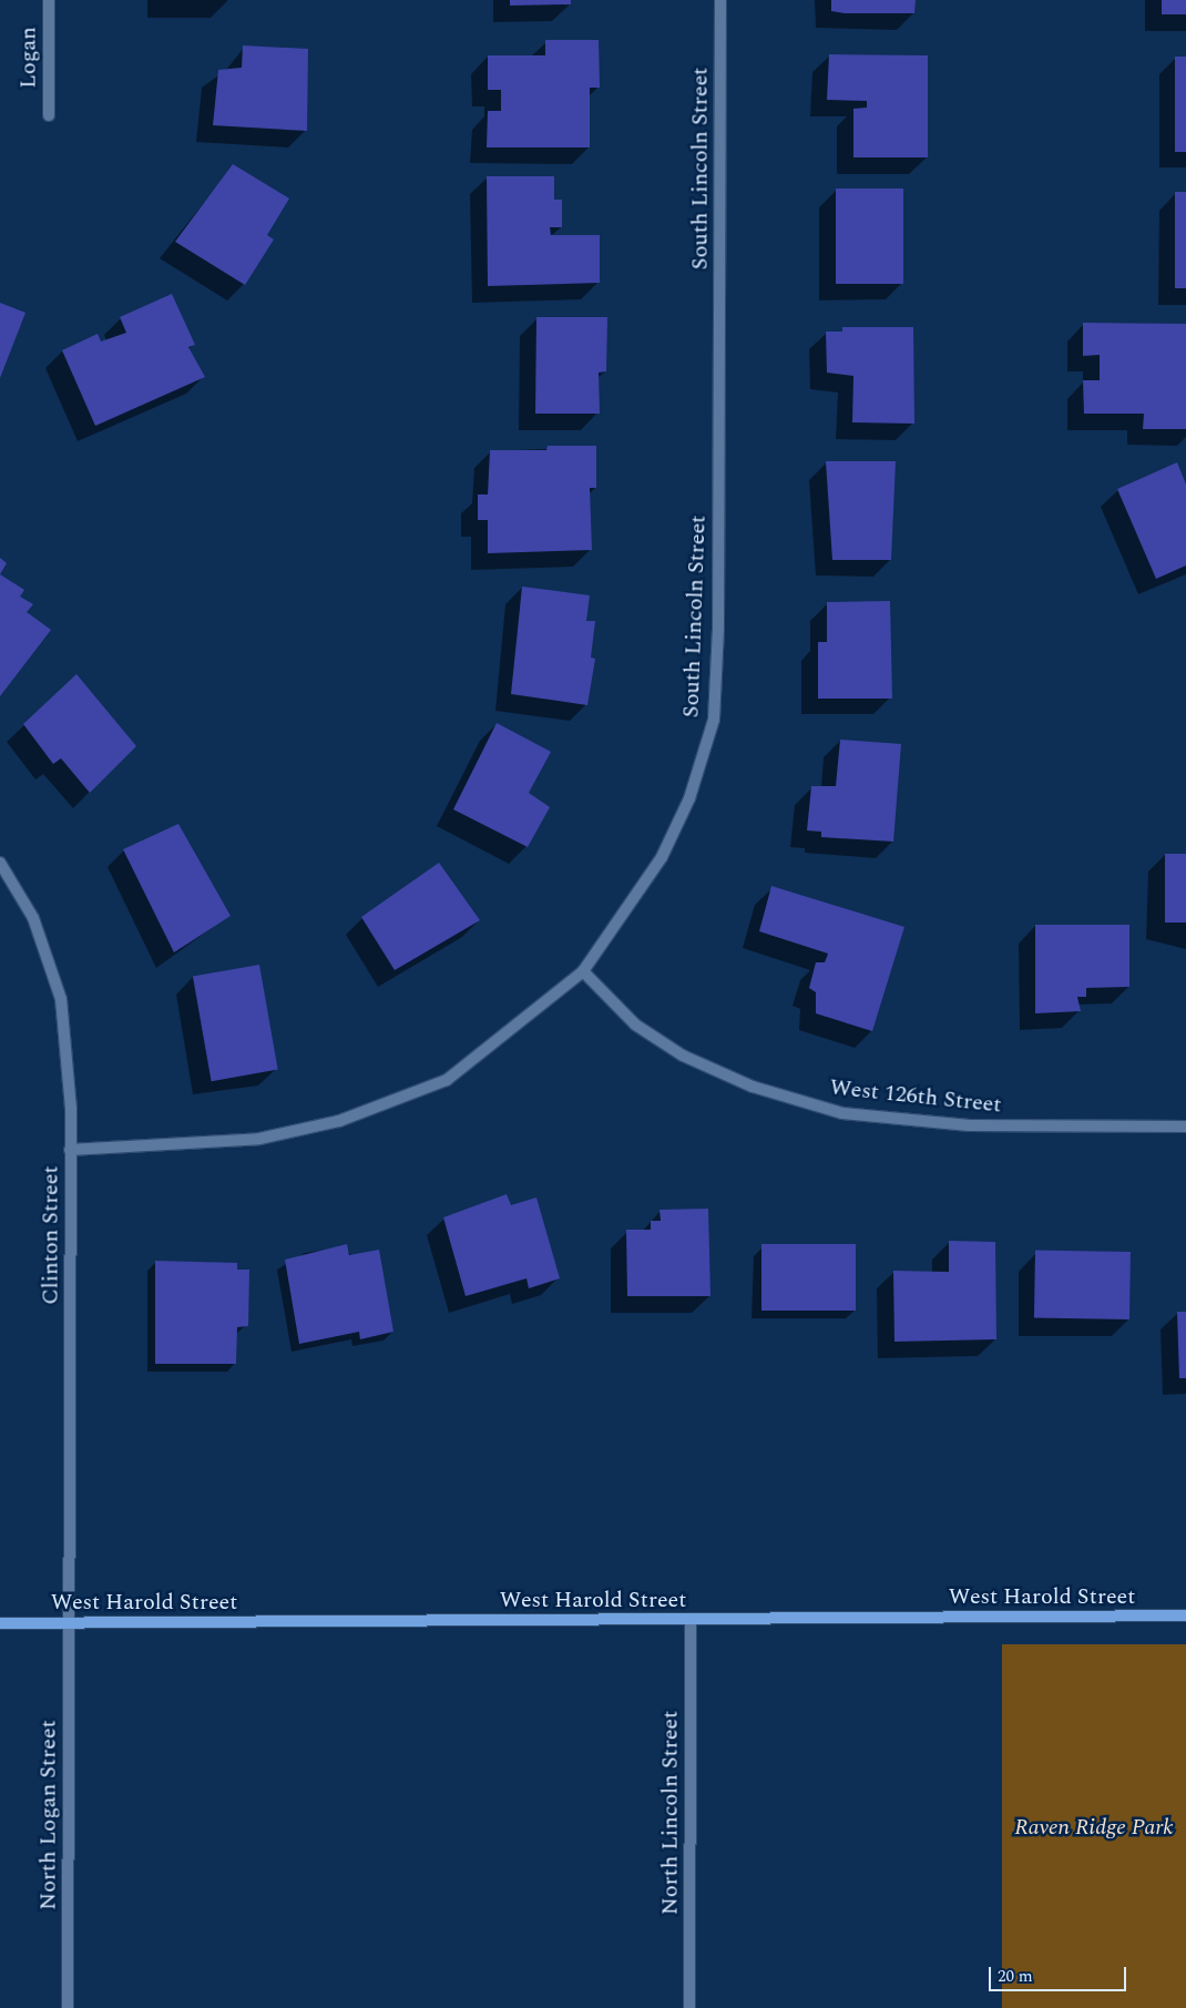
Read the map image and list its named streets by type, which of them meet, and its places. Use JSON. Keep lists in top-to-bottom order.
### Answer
{
  "streets": {
    "main road": ["West Harold Street"],
    "street": [
      "Logan",
      "South Lincoln Street",
      "West 126th Street",
      "Clinton Street",
      "North Lincoln Street",
      "North Logan Street"
    ]
  },
  "crossings": [
    ["South Lincoln Street", "West 126th Street"],
    ["South Lincoln Street", "Clinton Street"],
    ["Clinton Street", "West Harold Street"],
    ["Clinton Street", "North Logan Street"],
    ["West Harold Street", "North Lincoln Street"],
    ["West Harold Street", "North Logan Street"]
  ],
  "parks": ["Raven Ridge Park"],
  "scale_bar": "20 m"
}
